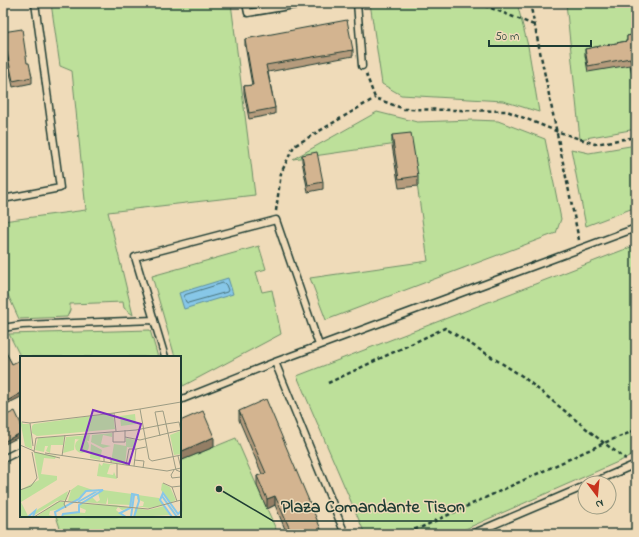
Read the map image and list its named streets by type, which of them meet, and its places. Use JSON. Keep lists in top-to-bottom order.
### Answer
{
  "places": ["Plaza Comandante Tison"],
  "scale_bar": "50 m",
  "north": "bottom"
}
